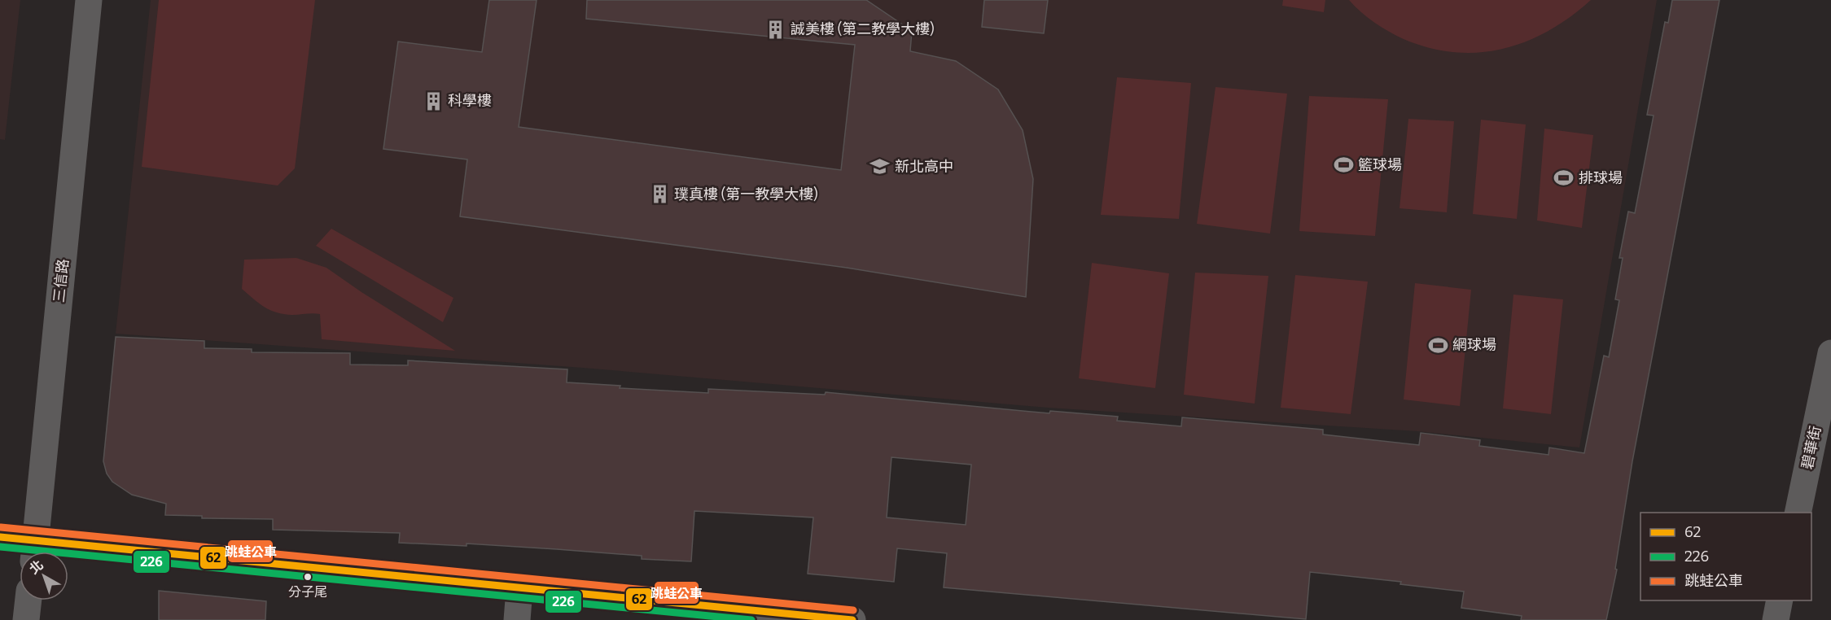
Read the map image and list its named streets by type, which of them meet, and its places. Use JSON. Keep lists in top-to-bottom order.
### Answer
{
  "streets": {
    "street": ["三信路", "碧華街"]
  },
  "places": {
    "building": ["誠美樓 (第二教學大樓)", "科學樓", "璞真樓 (第一教學大樓)"],
    "sports": ["籃球場", "排球場", "網球場"],
    "school or university": ["新北高中"],
    "other": ["分子尾"]
  },
  "lines": ["transit line 跳蛙公車", "transit line 62", "transit line 226"],
  "legend": ["62", "226", "跳蛙公車"],
  "north": "top left"
}
